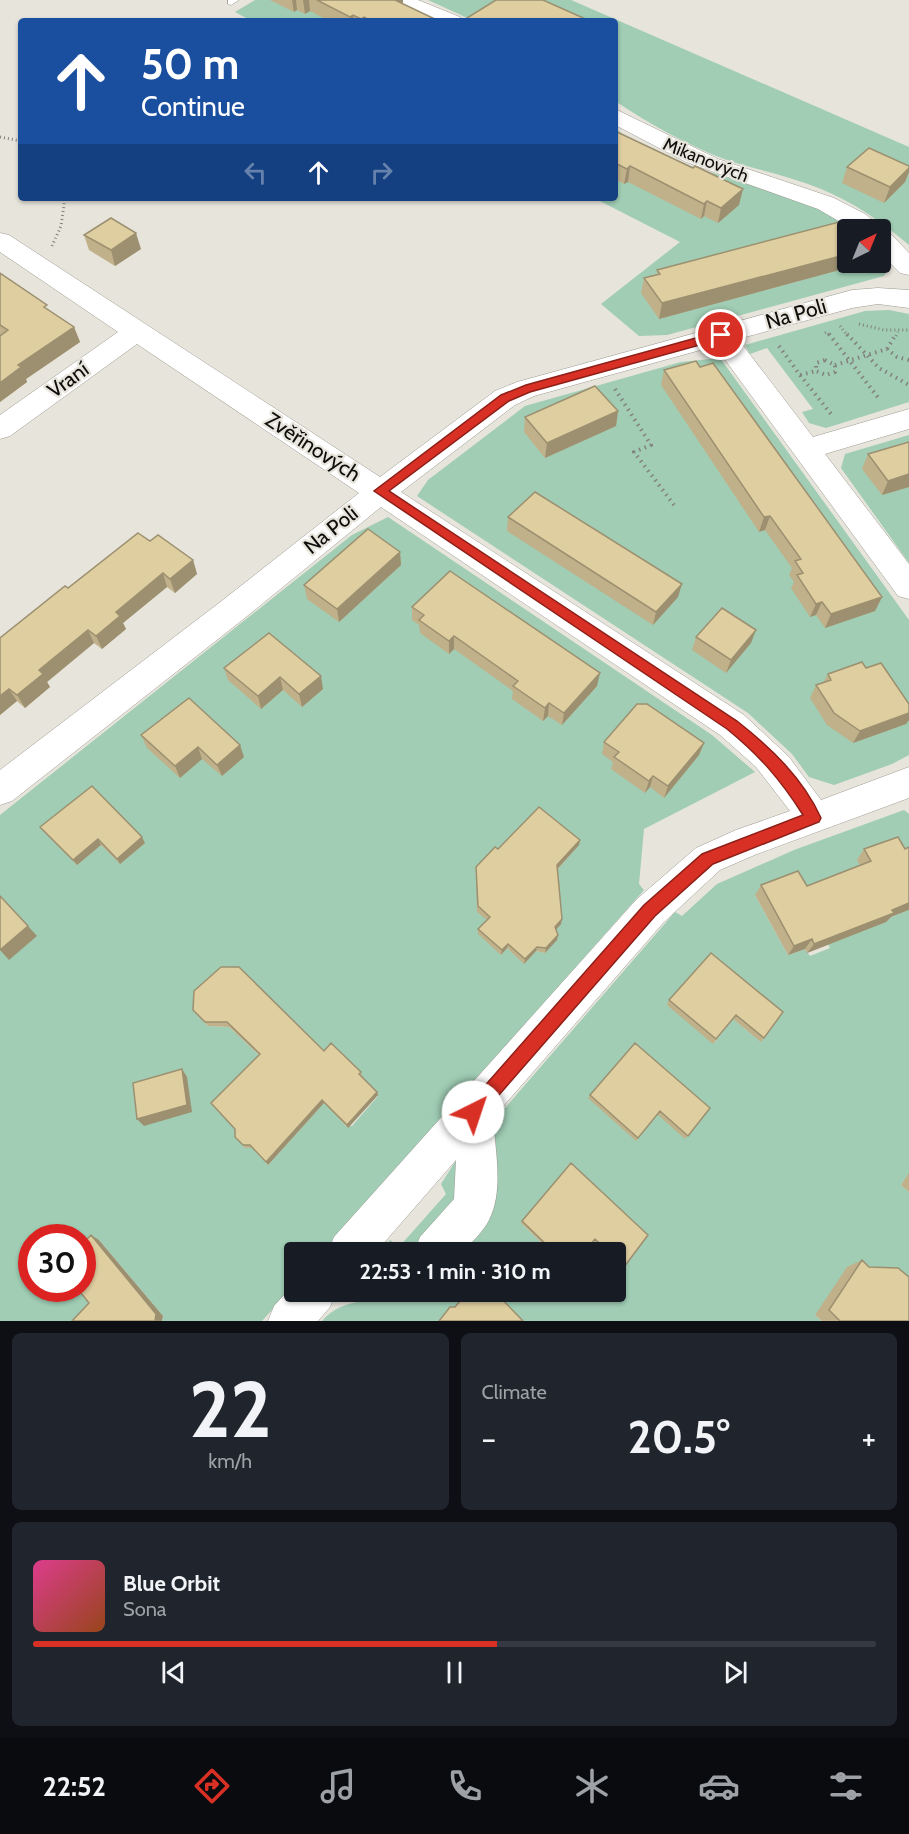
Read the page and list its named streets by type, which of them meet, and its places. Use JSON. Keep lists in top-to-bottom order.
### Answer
{
  "streets": {
    "street": [
      "Mikanových",
      "Na Poli",
      "Vraní",
      "Zvěřinových"
    ]
  },
  "crossings": [
    ["Na Poli", "Zvěřinových"],
    ["Vraní", "Zvěřinových"]
  ],
  "north": "top right",
  "page": {
    "turn": ["50 m", "Continue"],
    "limit": "30",
    "trip": "22:53 · 1 min · 310 m",
    "tile": [
      ["22", "km/h"],
      "Climate"
    ],
    "heat": ["−", "20.5°", "+"],
    "song": ["Blue Orbit", "Sona"],
    "tabs": "22:52"
  }
}
